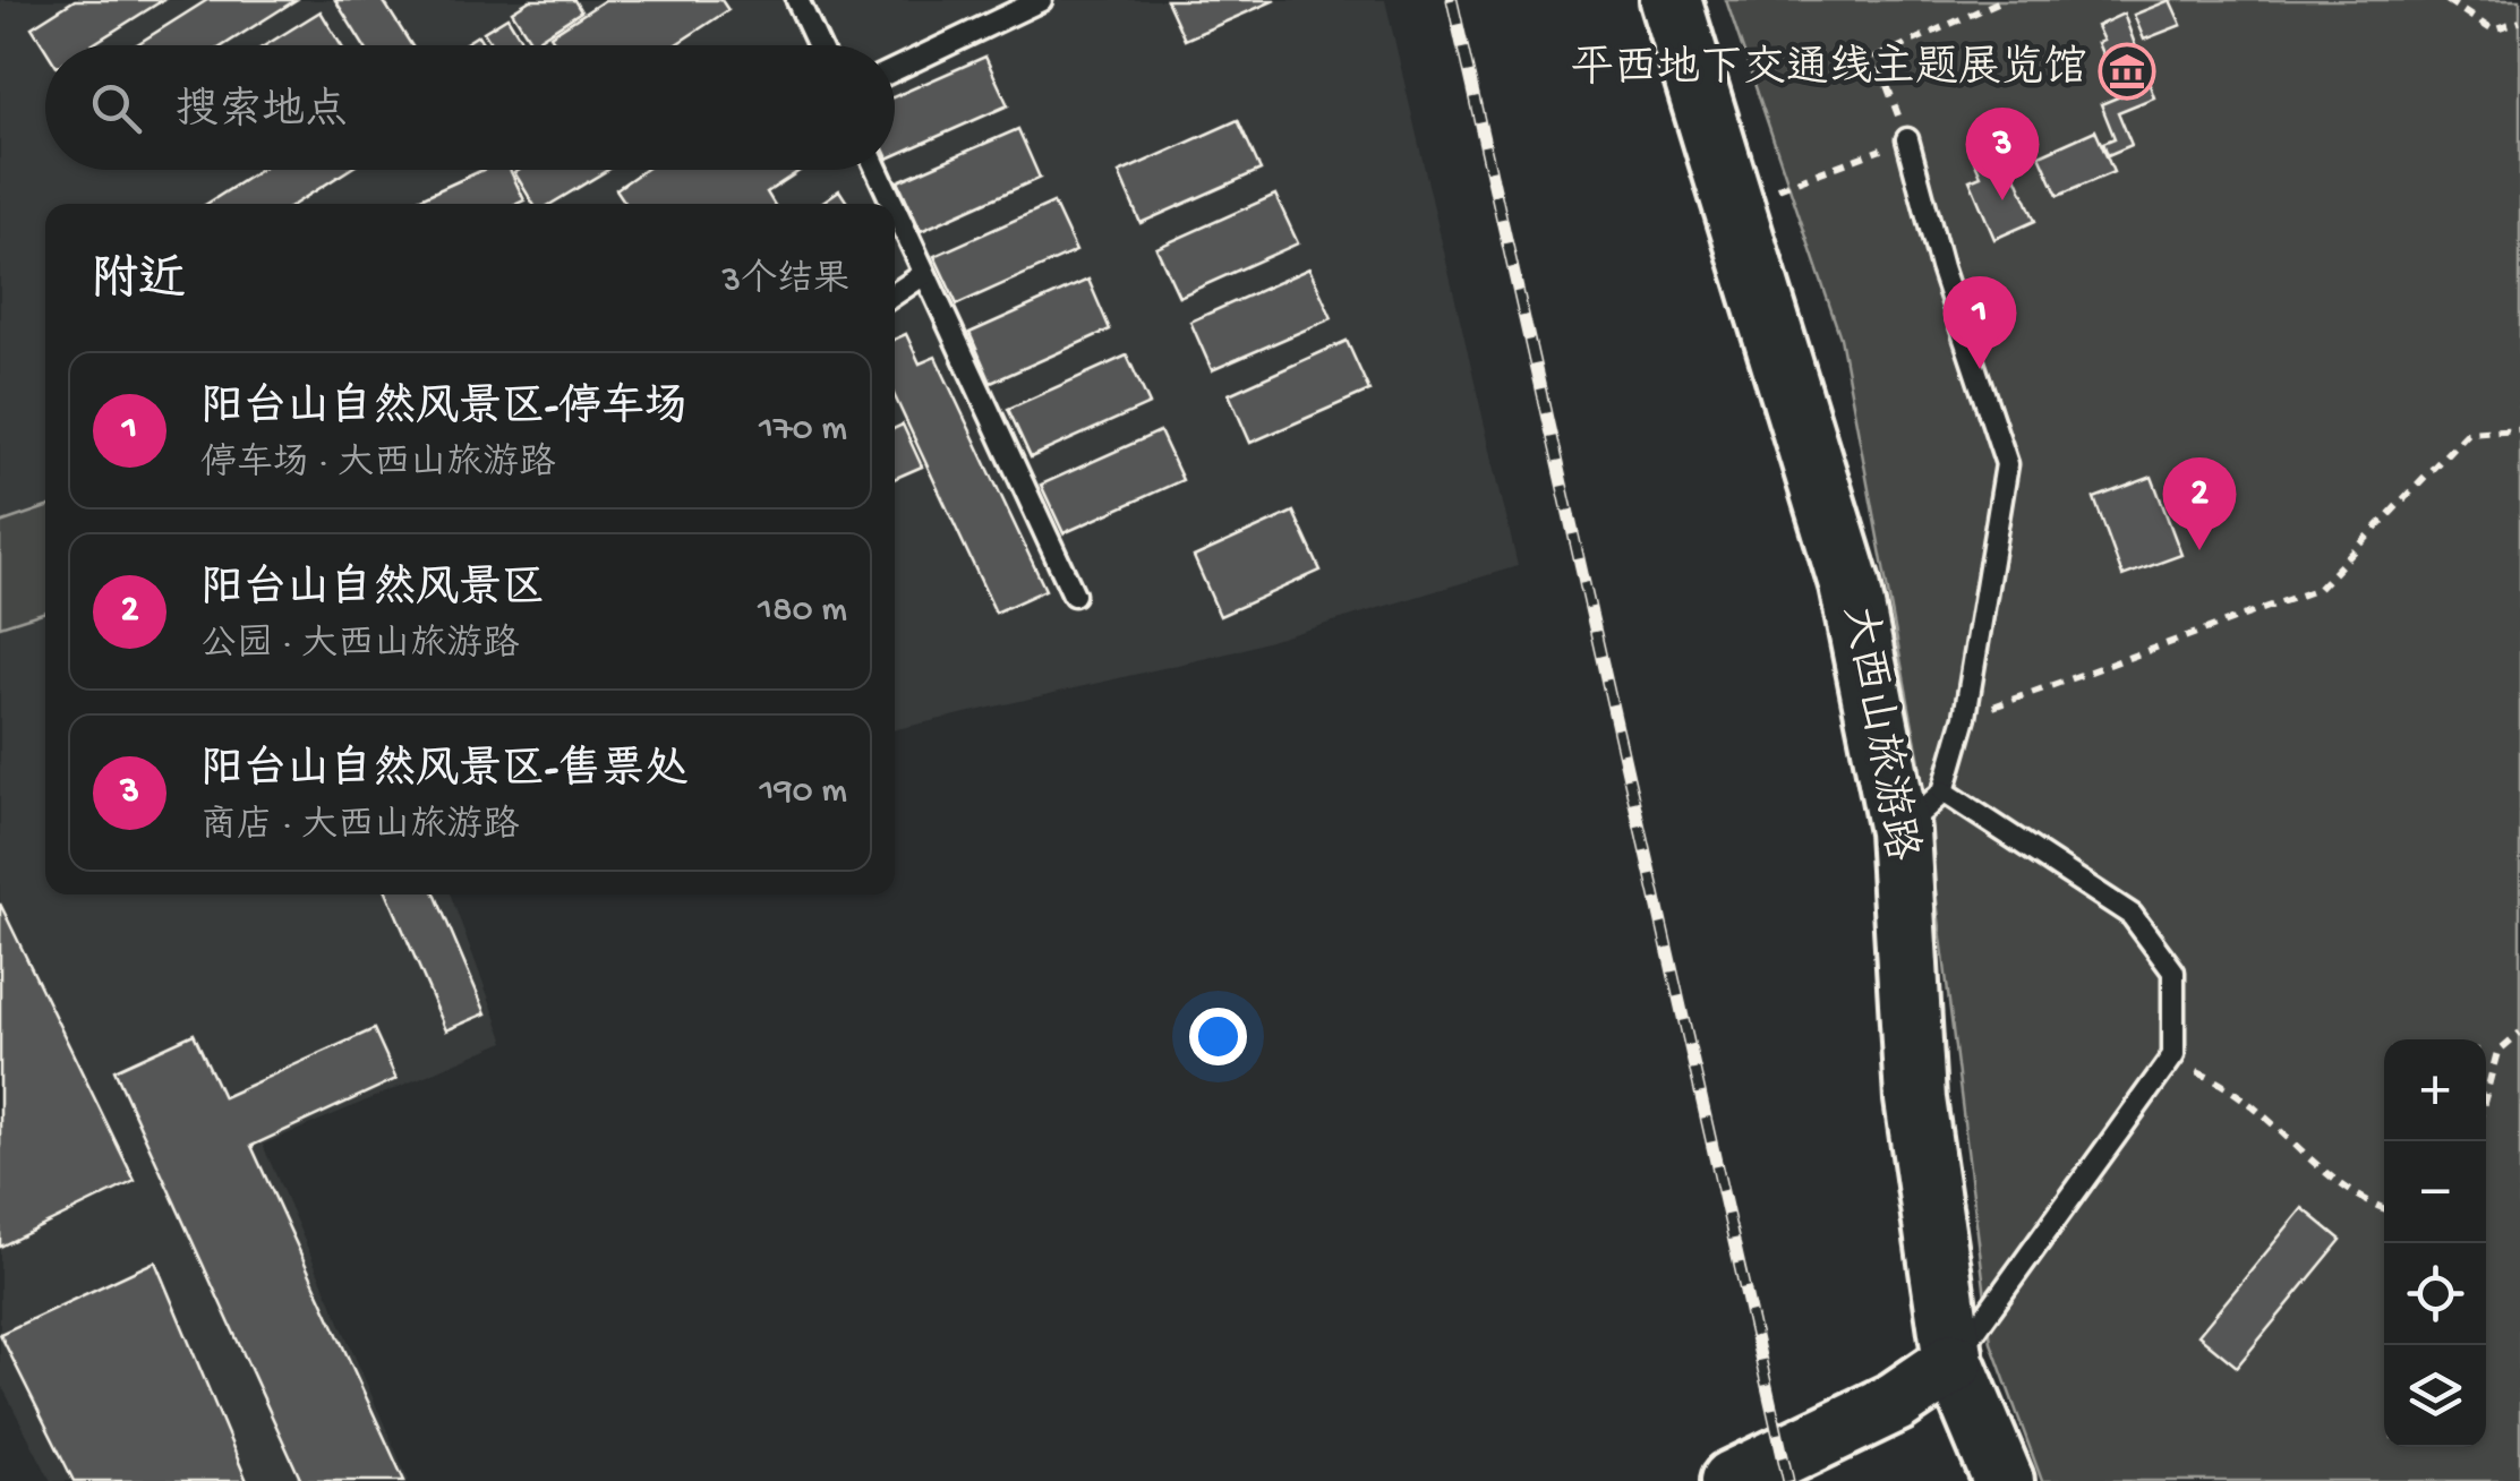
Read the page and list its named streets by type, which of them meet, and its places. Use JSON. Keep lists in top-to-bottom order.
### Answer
{
  "streets": {
    "street": ["大西山旅游路"]
  },
  "places": {
    "museum": ["平西地下交通线主题展览馆"]
  },
  "page": {
    "search": "搜索地点",
    "pins": ["3", "1", "2"],
    "heading": ["附近", "3个结果"],
    "list": [
      {
        "mark": "1",
        "name": "阳台山自然风景区-停车场",
        "note": "停车场 · 大西山旅游路",
        "value": "170 m"
      },
      {
        "mark": "2",
        "name": "阳台山自然风景区",
        "note": "公园 · 大西山旅游路",
        "value": "180 m"
      },
      {
        "mark": "3",
        "name": "阳台山自然风景区-售票处",
        "note": "商店 · 大西山旅游路",
        "value": "190 m"
      }
    ],
    "map_buttons": ["+", "−"]
  }
}
